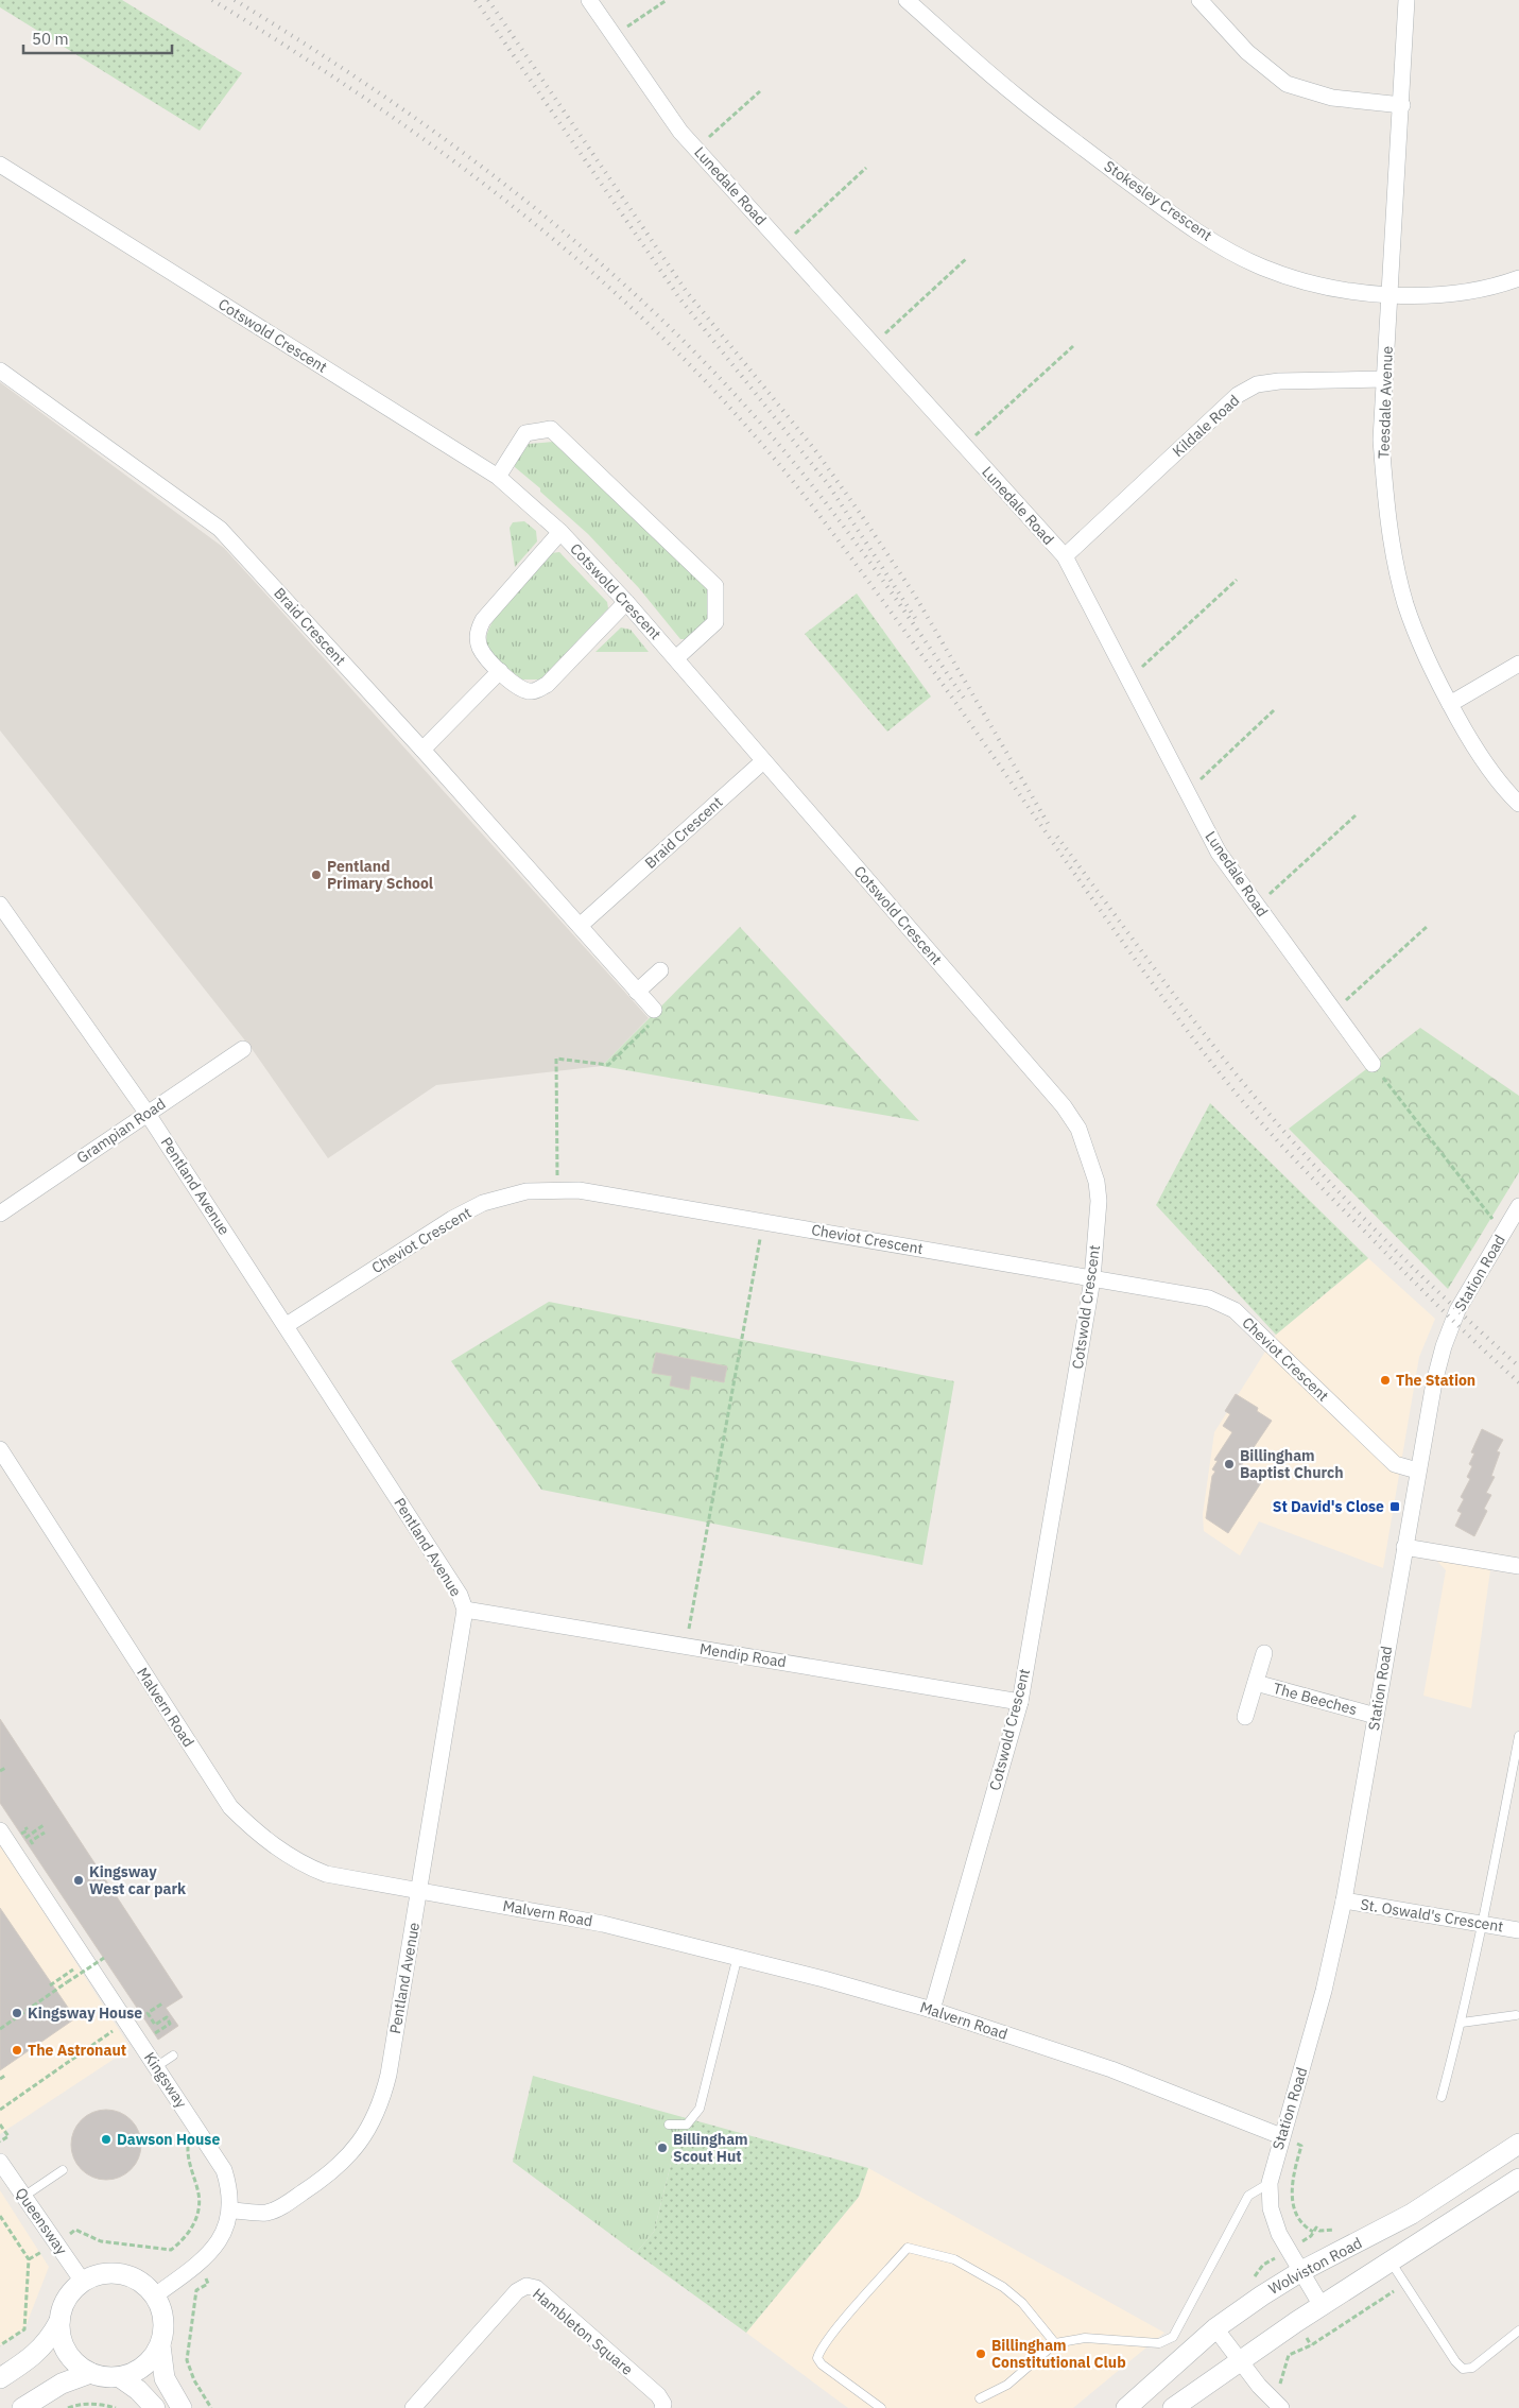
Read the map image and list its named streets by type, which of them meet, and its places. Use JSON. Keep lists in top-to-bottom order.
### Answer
{
  "streets": {
    "street": [
      "Lunedale Road",
      "Stokesley Crescent",
      "Cotswold Crescent",
      "Teesdale Avenue",
      "Kildale Road",
      "Braid Crescent",
      "Grampian Road",
      "Pentland Avenue",
      "Cheviot Crescent",
      "Station Road",
      "Mendip Road",
      "The Beeches",
      "Malvern Road",
      "St. Oswald's Crescent",
      "Kingsway",
      "Queensway",
      "Wolviston Road",
      "Hambleton Square"
    ]
  },
  "crossings": [
    ["Lunedale Road", "Kildale Road"],
    ["Stokesley Crescent", "Teesdale Avenue"],
    ["Cotswold Crescent", "Braid Crescent"],
    ["Cotswold Crescent", "Cheviot Crescent"],
    ["Cotswold Crescent", "Mendip Road"],
    ["Cotswold Crescent", "Malvern Road"],
    ["Teesdale Avenue", "Kildale Road"],
    ["Grampian Road", "Pentland Avenue"],
    ["Pentland Avenue", "Cheviot Crescent"],
    ["Pentland Avenue", "Mendip Road"],
    ["Pentland Avenue", "Malvern Road"],
    ["Pentland Avenue", "Kingsway"],
    ["Cheviot Crescent", "Station Road"],
    ["Station Road", "The Beeches"],
    ["Station Road", "Malvern Road"],
    ["Station Road", "St. Oswald's Crescent"],
    ["Station Road", "Wolviston Road"],
    ["Kingsway", "Queensway"]
  ],
  "places": {
    "other": [
      "Pentland Primary School",
      "The Station",
      "Billingham Baptist Church",
      "Kingsway West car park",
      "Kingsway House",
      "The Astronaut",
      "Dawson House",
      "Billingham Scout Hut",
      "Billingham Constitutional Club"
    ],
    "transit": ["St David's Close"]
  },
  "scale_bar": "50 m"
}
